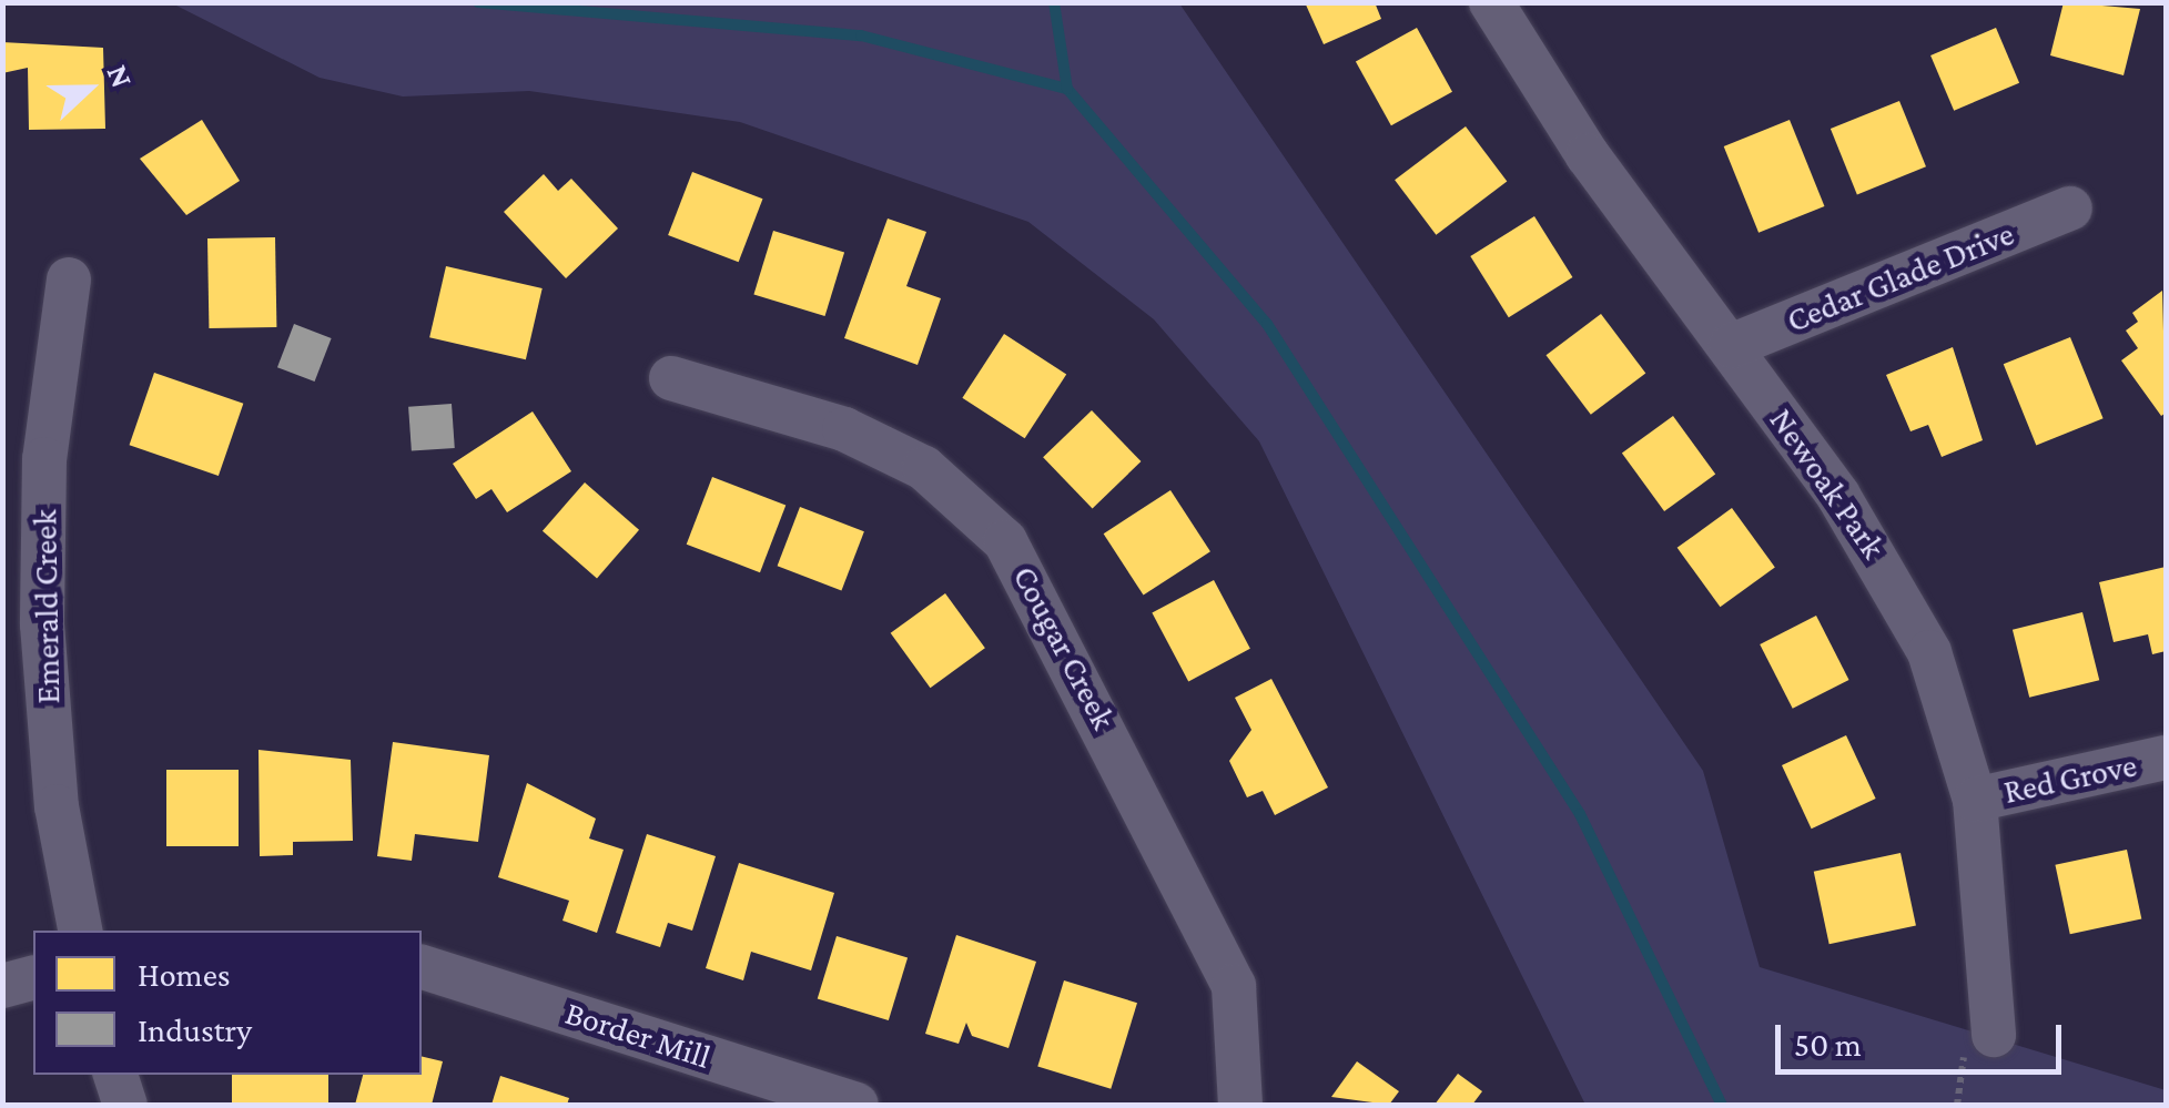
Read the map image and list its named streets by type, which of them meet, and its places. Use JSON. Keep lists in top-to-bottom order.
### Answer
{
  "streets": {
    "street": [
      "Cedar Glade Drive",
      "Newoak Park",
      "Emerald Creek",
      "Cougar Creek",
      "Red Grove",
      "Border Mill"
    ]
  },
  "crossings": [
    ["Cedar Glade Drive", "Newoak Park"],
    ["Newoak Park", "Red Grove"]
  ],
  "legend": ["Homes", "Industry"],
  "scale_bar": "50 m",
  "north": "right"
}
